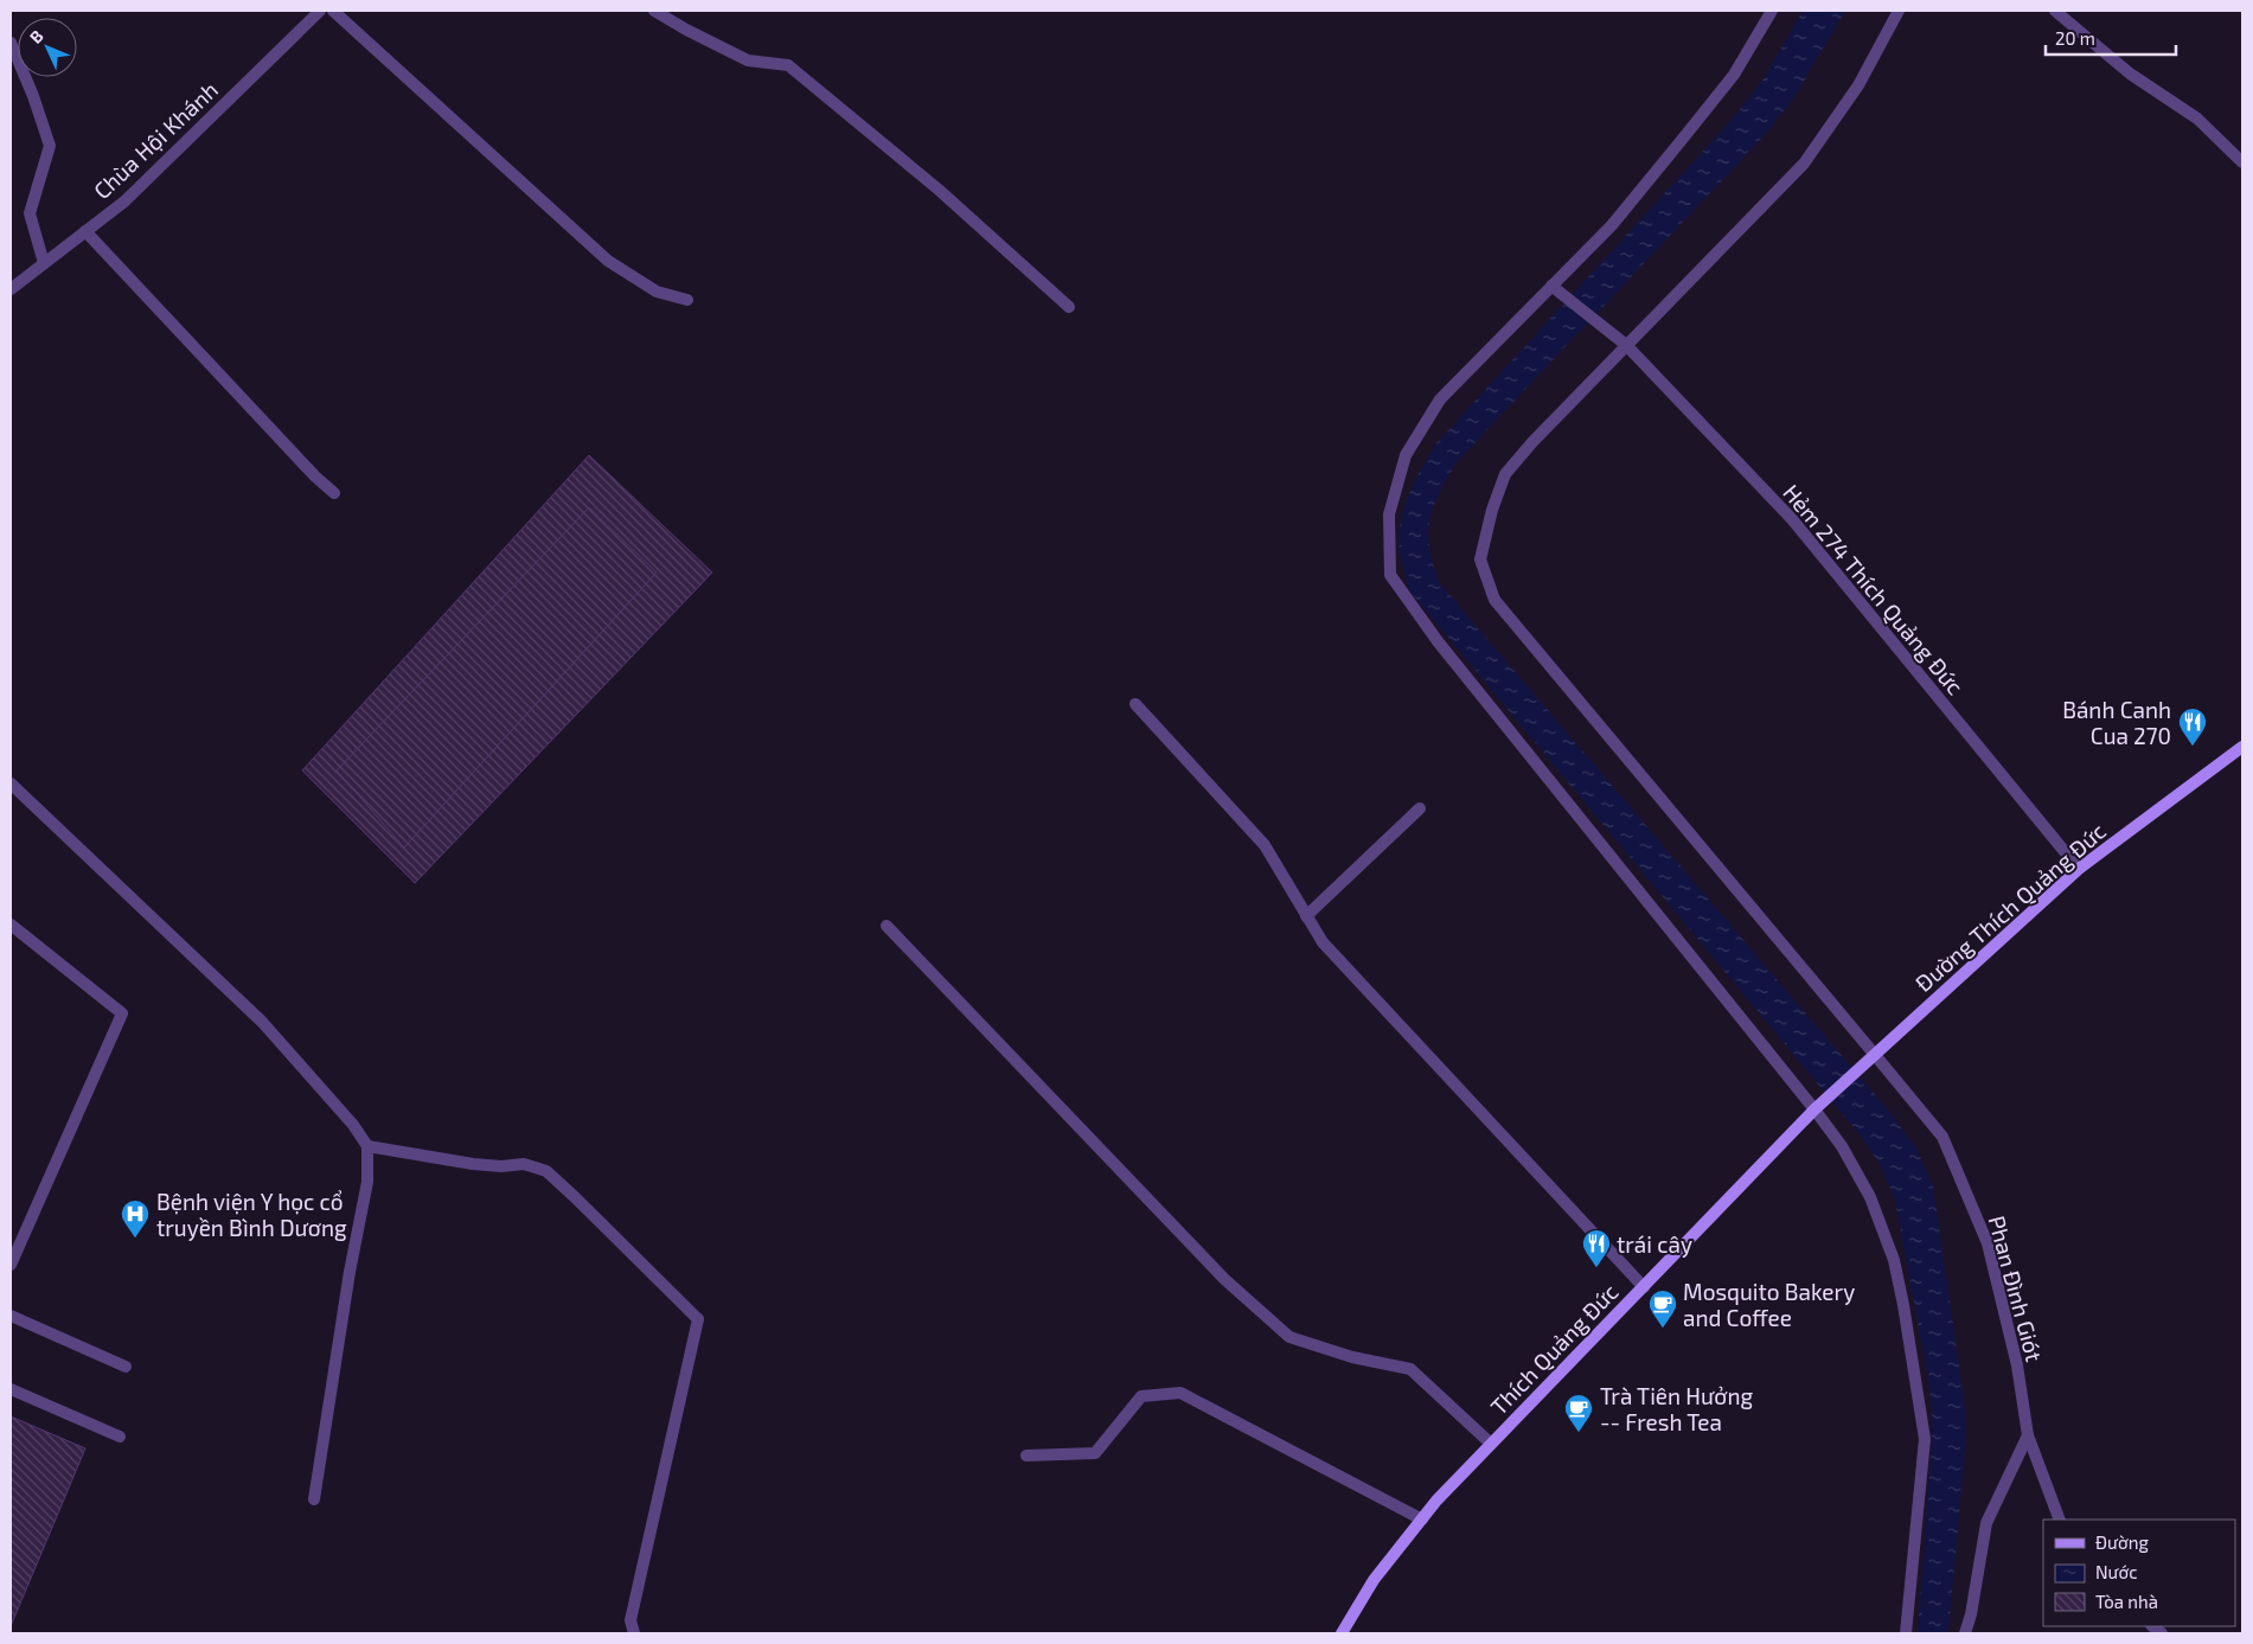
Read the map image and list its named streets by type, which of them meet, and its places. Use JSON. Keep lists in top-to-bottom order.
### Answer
{
  "streets": {
    "street": [
      "Chùa Hội Khánh",
      "Hẻm 274 Thích Quảng Đức",
      "Đường Thích Quảng Đức",
      "Phan Đình Giót",
      "Thích Quảng Đức"
    ]
  },
  "crossings": [
    ["Hẻm 274 Thích Quảng Đức", "Đường Thích Quảng Đức"],
    ["Hẻm 274 Thích Quảng Đức", "Phan Đình Giót"],
    ["Đường Thích Quảng Đức", "Phan Đình Giót"],
    ["Đường Thích Quảng Đức", "Thích Quảng Đức"],
    ["Phan Đình Giót", "Thích Quảng Đức"]
  ],
  "places": {
    "restaurant": ["Bánh Canh Cua 270", "trái cây"],
    "hospital": ["Bệnh viện Y học cổ truyền Bình Dương"],
    "cafe": ["Mosquito Bakery and Coffee", "Trà Tiên Hưởng -- Fresh Tea"]
  },
  "legend": ["Đường", "Nước", "Tòa nhà"],
  "scale_bar": "20 m",
  "north": "top left"
}
